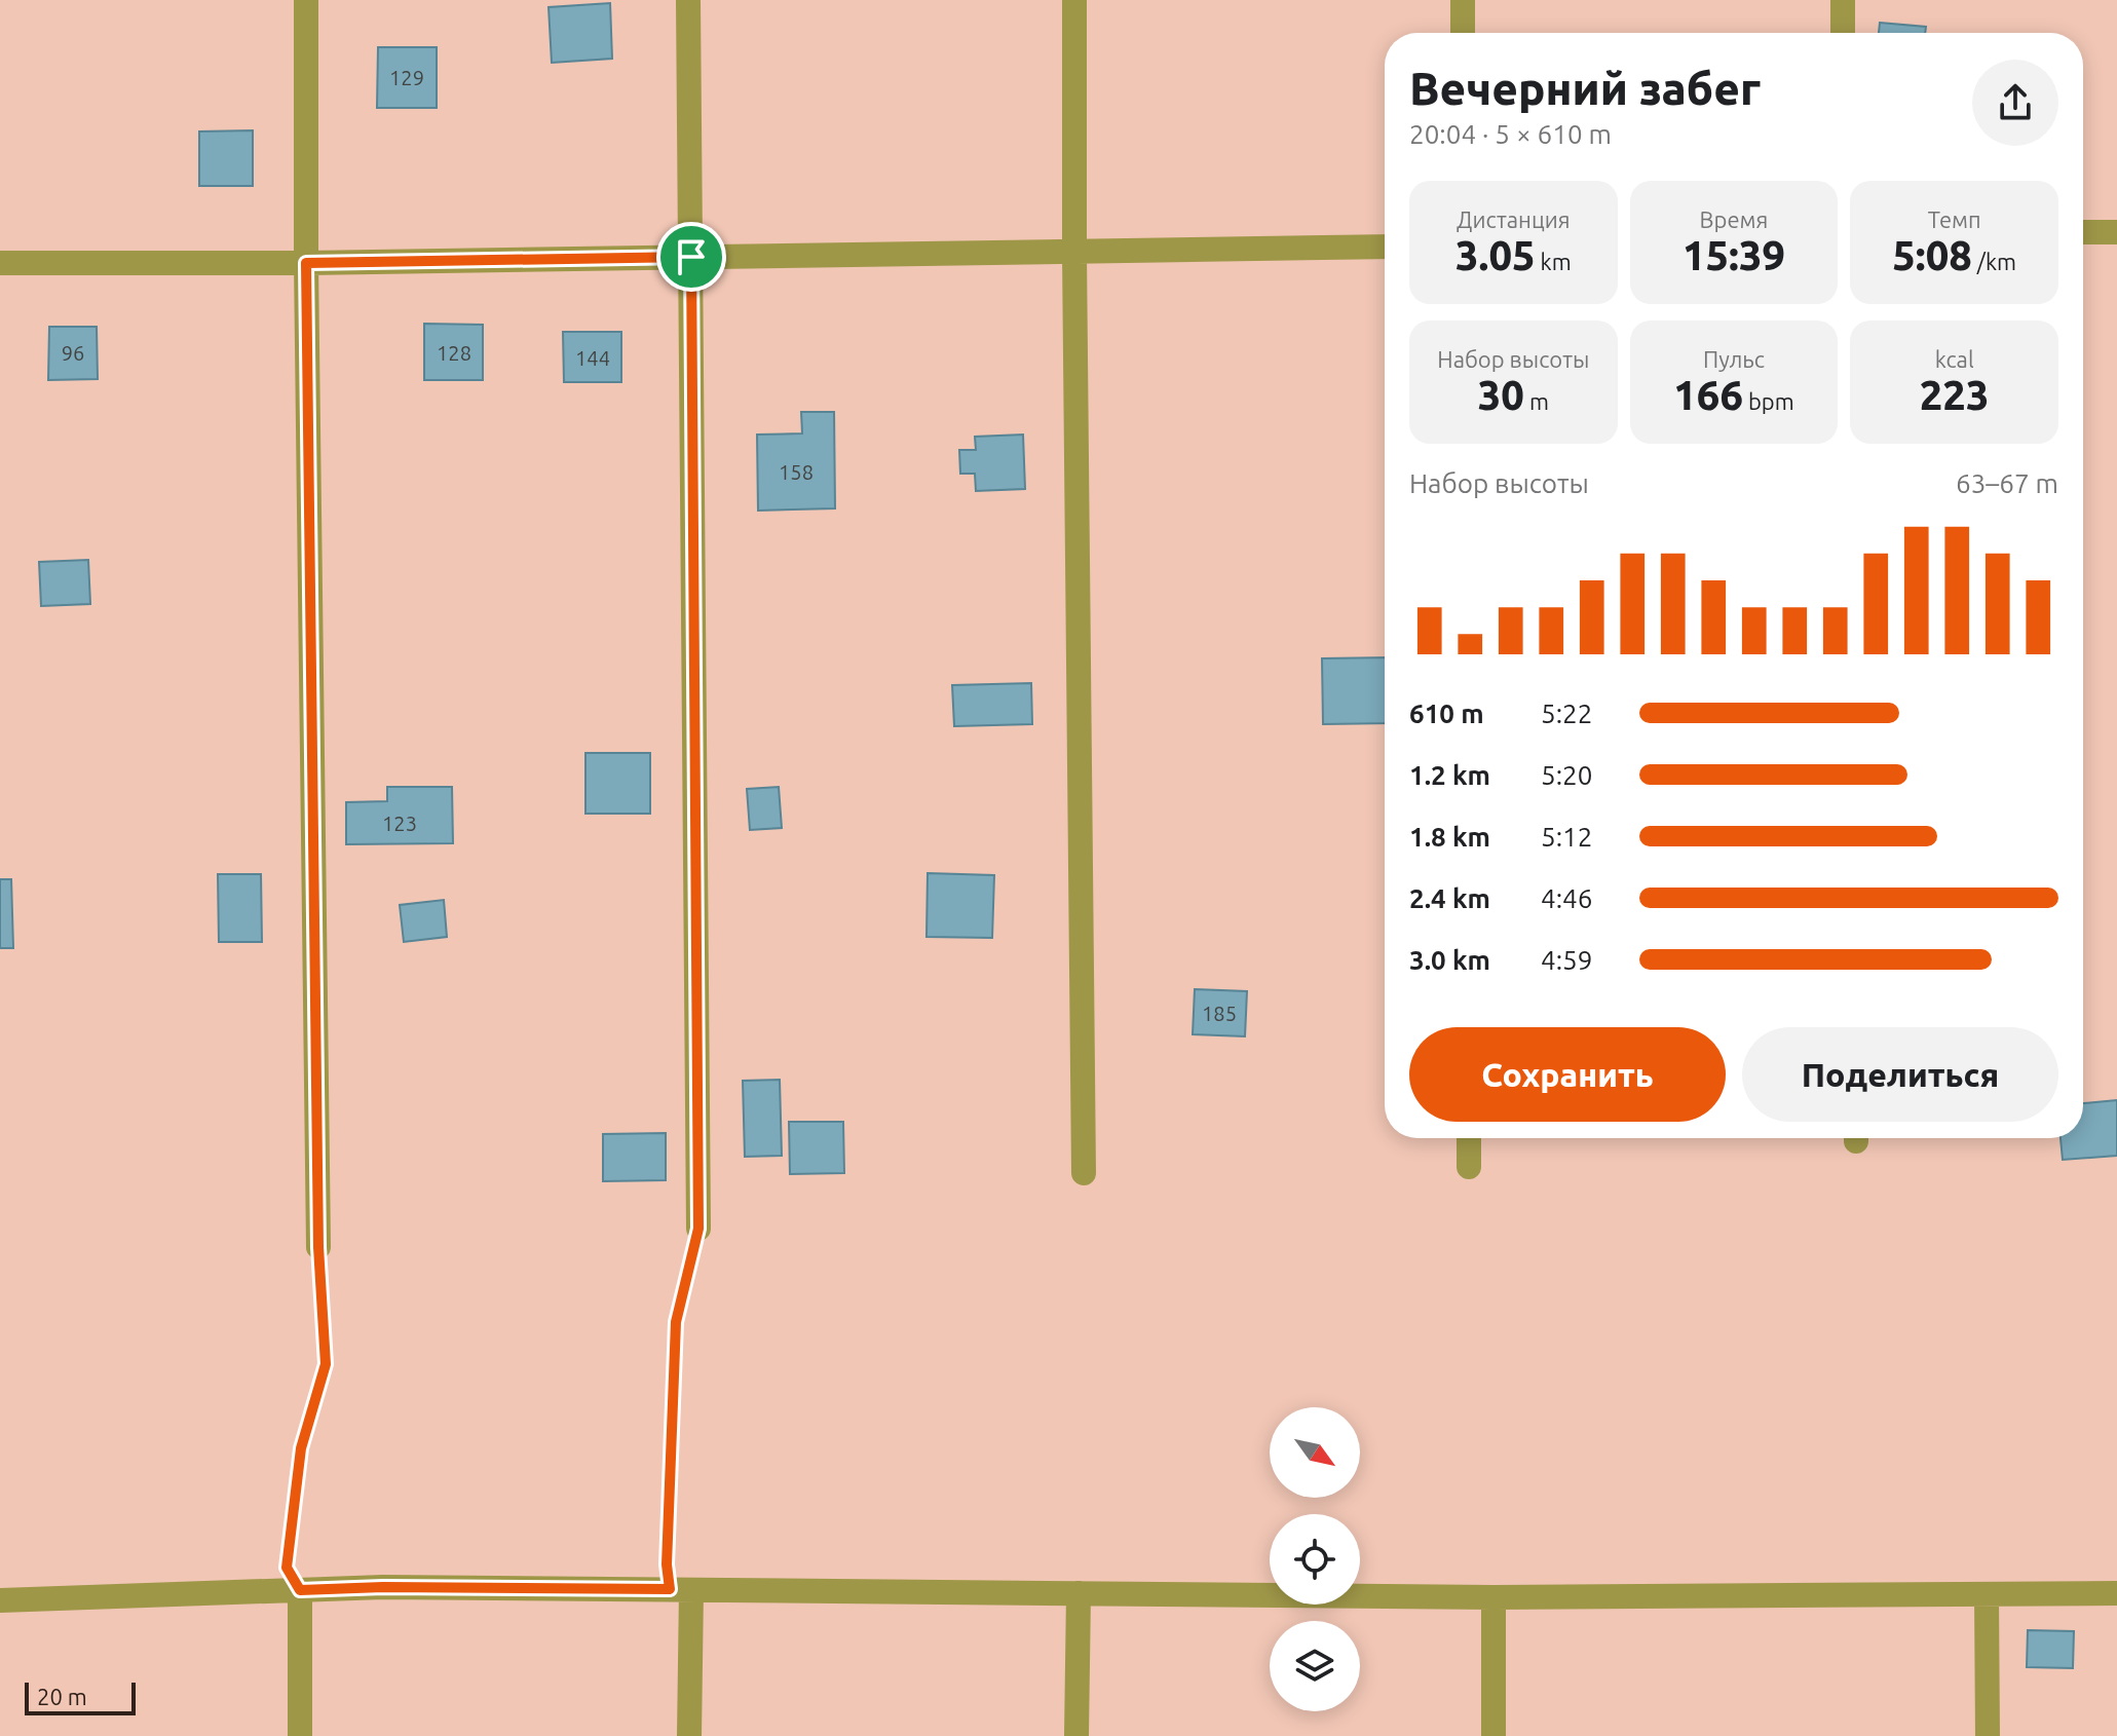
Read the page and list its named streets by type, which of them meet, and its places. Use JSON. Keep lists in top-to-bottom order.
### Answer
{
  "house_numbers": [
    "129",
    "96",
    "128",
    "144",
    "158",
    "123",
    "185"
  ],
  "scale_bar": "20 m",
  "north": "bottom right",
  "page": {
    "heading": ["Вечерний забег", "20:04 · 5 × 610 m"],
    "stats": [
      ["Дистанция", "3.05 km"],
      ["Время", "15:39"],
      ["Темп", "5:08 /km"],
      ["Набор высоты", "30 m"],
      ["Пульс", "166 bpm"],
      ["kcal", "223"]
    ],
    "chart": ["Набор высоты", "63–67 m"],
    "list": [
      {
        "name": "610 m",
        "note": "5:22"
      },
      {
        "name": "1.2 km",
        "note": "5:20"
      },
      {
        "name": "1.8 km",
        "note": "5:12"
      },
      {
        "name": "2.4 km",
        "note": "4:46"
      },
      {
        "name": "3.0 km",
        "note": "4:59"
      }
    ],
    "buttons": ["Сохранить", "Поделиться"],
    "scale": "20 m"
  }
}
